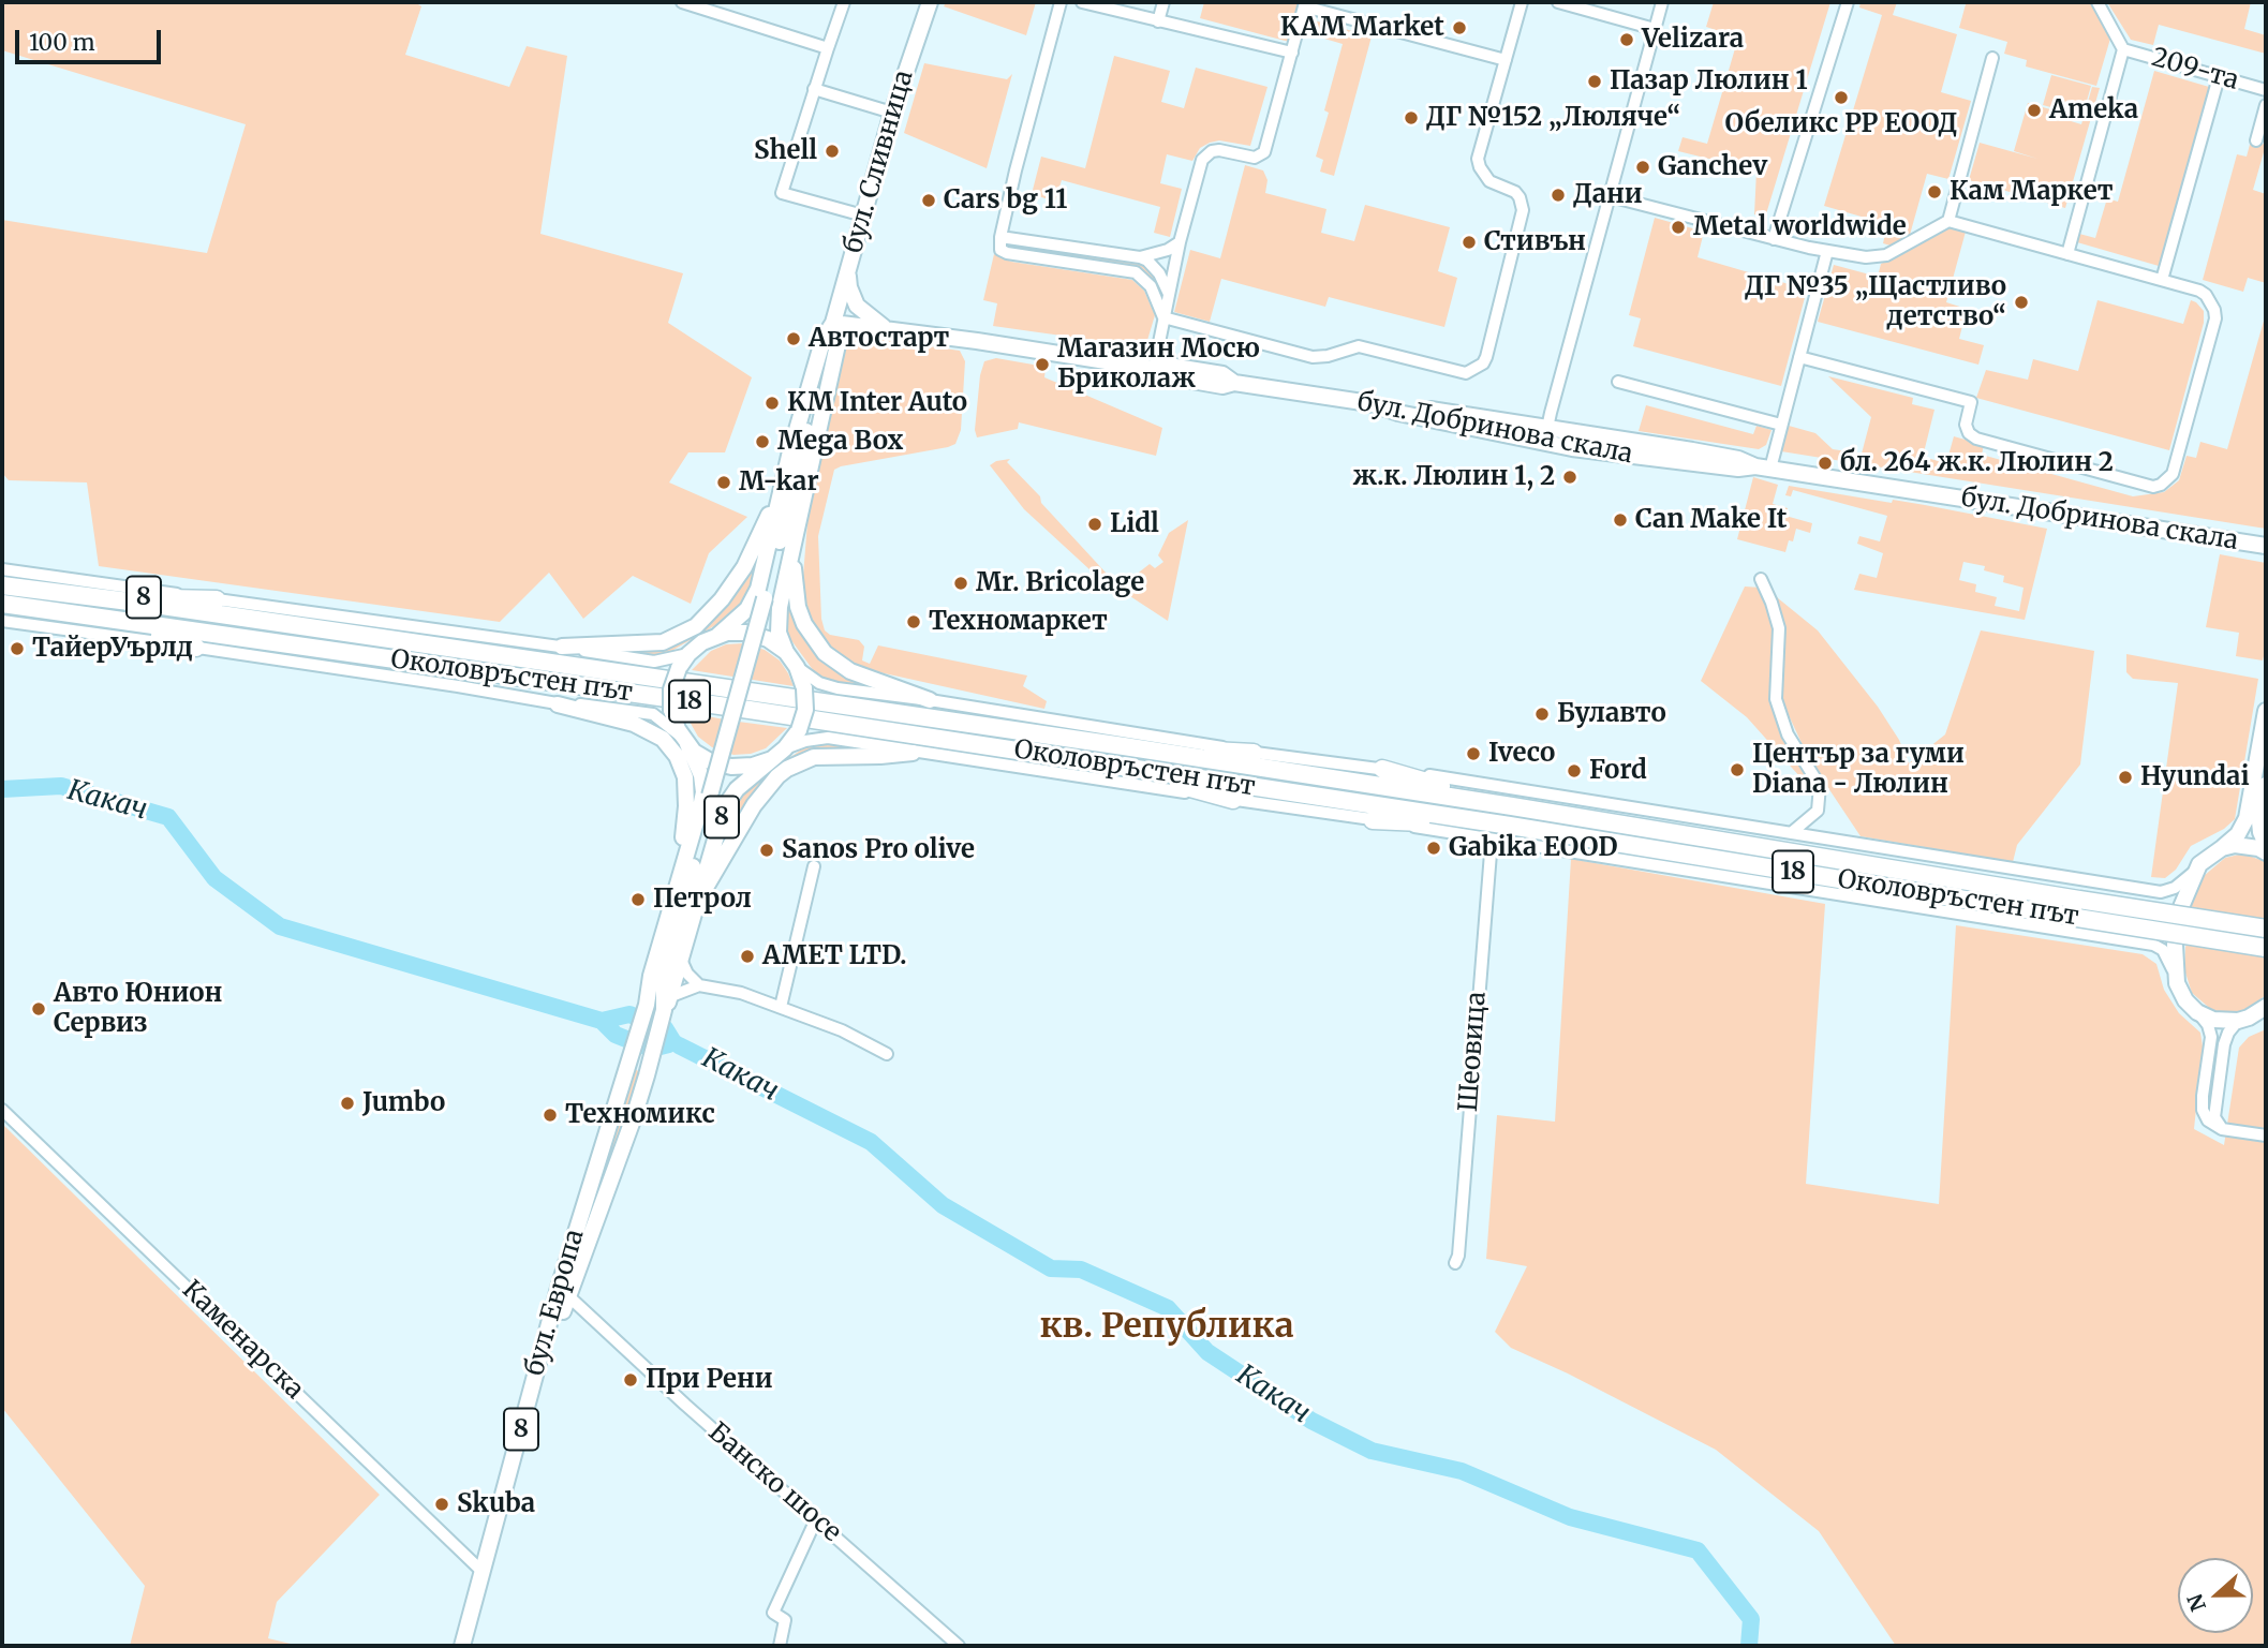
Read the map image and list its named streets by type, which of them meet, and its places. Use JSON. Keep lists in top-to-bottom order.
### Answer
{
  "streets": {
    "highway": ["8", "Околовръстен път", "18"],
    "main road": ["бул. Сливница", "бул. Добринова скала", "бул. Европа"],
    "street": [
      "209-та",
      "Шеовица",
      "Каменарска",
      "Банско шосе"
    ]
  },
  "crossings": [
    ["бул. Сливница", "бул. Добринова скала"],
    ["бул. Сливница", "8"],
    ["бул. Сливница", "Околовръстен път"],
    ["бул. Сливница", "бул. Европа"],
    ["8", "Околовръстен път"],
    ["8", "бул. Европа"],
    ["Околовръстен път", "Шеовица"],
    ["Околовръстен път", "бул. Европа"],
    ["бул. Европа", "Каменарска"],
    ["бул. Европа", "Банско шосе"]
  ],
  "districts": ["кв. Република"],
  "water": ["Какач"],
  "places": [
    "KAM Market",
    "Velizara",
    "Пазар Люлин 1",
    "Обеликс РР ЕООД",
    "Ameka",
    "ДГ №152 „Люляче“",
    "Shell",
    "Ganchev",
    "Кам Маркет",
    "Дани",
    "Cars bg 11",
    "Metal worldwide",
    "Стивън",
    "ДГ №35 „Щастливо детство“",
    "Автостарт",
    "Магазин Мосю Бриколаж",
    "KM Inter Auto",
    "Mega Box",
    "бл. 264 ж.к. Люлин 2",
    "ж.к. Люлин 1, 2",
    "M-kar",
    "Can Make It",
    "Lidl",
    "Mr. Bricolage",
    "Техномаркет",
    "ТайерУърлд",
    "Булавто",
    "Iveco",
    "Център за гуми Diana - Люлин",
    "Ford",
    "Hyundai",
    "Gabika EOOD",
    "Sanos Pro olive",
    "Петрол",
    "AMET LTD.",
    "Авто Юнион Сервиз",
    "Jumbo",
    "Техномикс",
    "При Рени",
    "Skuba"
  ],
  "scale_bar": "100 m",
  "north": "left"
}
